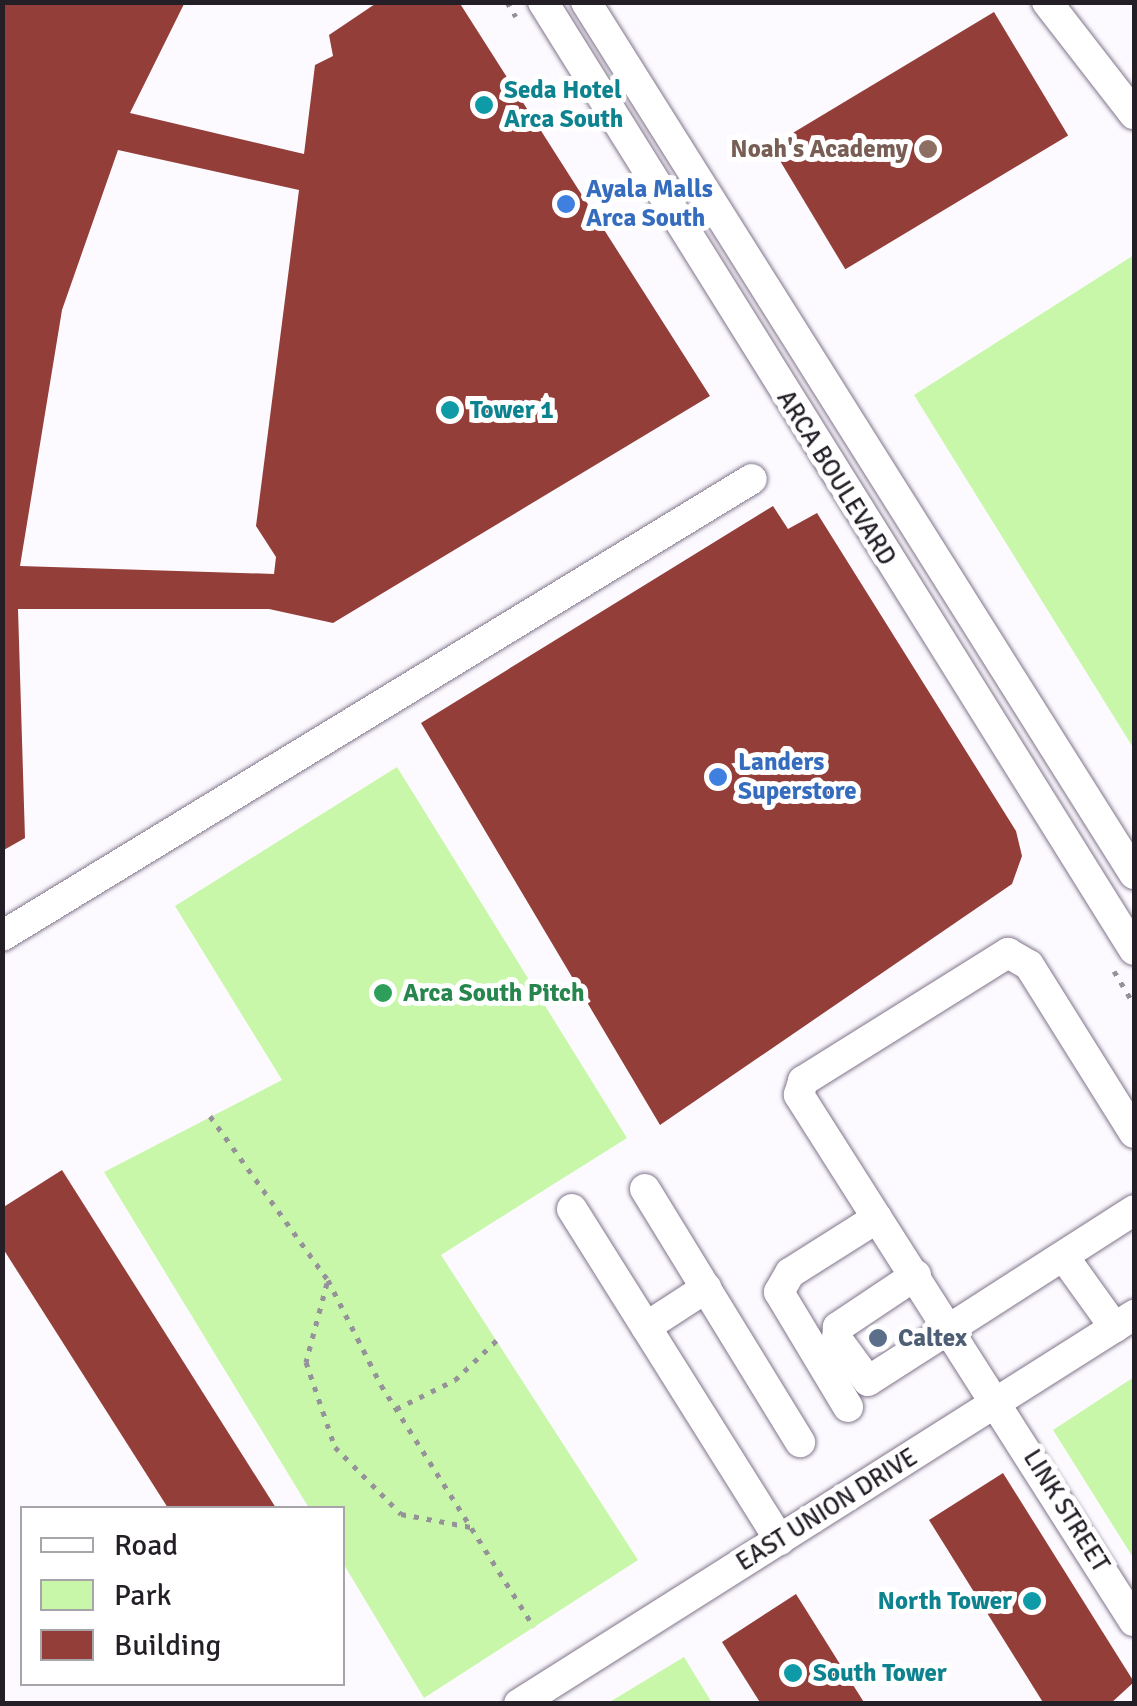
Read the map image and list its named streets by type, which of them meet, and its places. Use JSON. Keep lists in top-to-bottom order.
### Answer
{
  "streets": {
    "street": ["ARCA BOULEVARD", "EAST UNION DRIVE", "LINK STREET"]
  },
  "crossings": [
    ["EAST UNION DRIVE", "LINK STREET"]
  ],
  "places": [
    "Seda Hotel Arca South",
    "Noah's Academy",
    "Ayala Malls Arca South",
    "Tower 1",
    "Landers Superstore",
    "Arca South Pitch",
    "Caltex",
    "North Tower",
    "South Tower"
  ],
  "legend": ["Road", "Park", "Building"]
}
